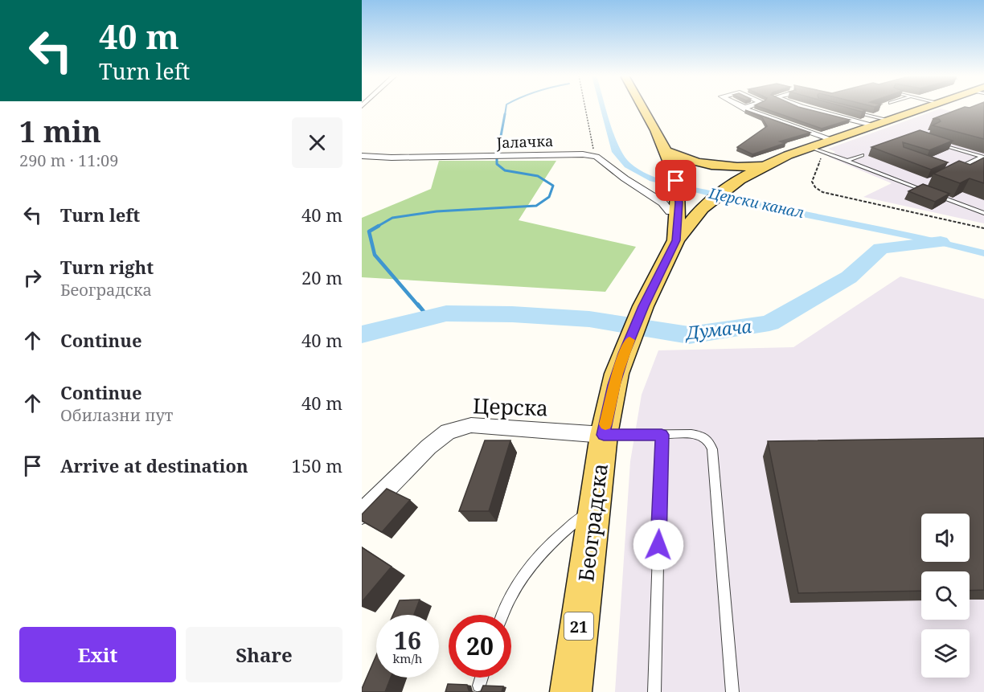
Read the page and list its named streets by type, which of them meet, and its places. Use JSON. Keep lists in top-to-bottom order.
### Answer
{
  "streets": {
    "main road": ["Београдска", "21"],
    "street": ["Јалачка", "Церска"]
  },
  "crossings": [
    ["Церска", "Београдска"],
    ["Београдска", "21"]
  ],
  "water": ["Церски канал", "Думача"],
  "page": {
    "turn": ["40 m", "Turn left"],
    "heading": ["1 min", "290 m · 11:09"],
    "list": [
      {
        "name": "Turn left",
        "value": "40 m"
      },
      {
        "name": "Turn right",
        "note": "Београдска",
        "value": "20 m"
      },
      {
        "name": "Continue",
        "value": "40 m"
      },
      {
        "name": "Continue",
        "note": "Обилазни пут",
        "value": "40 m"
      },
      {
        "name": "Arrive at destination",
        "value": "150 m"
      }
    ],
    "speed": "16 km/h",
    "limit": "20",
    "buttons": ["Exit", "Share"]
  }
}
